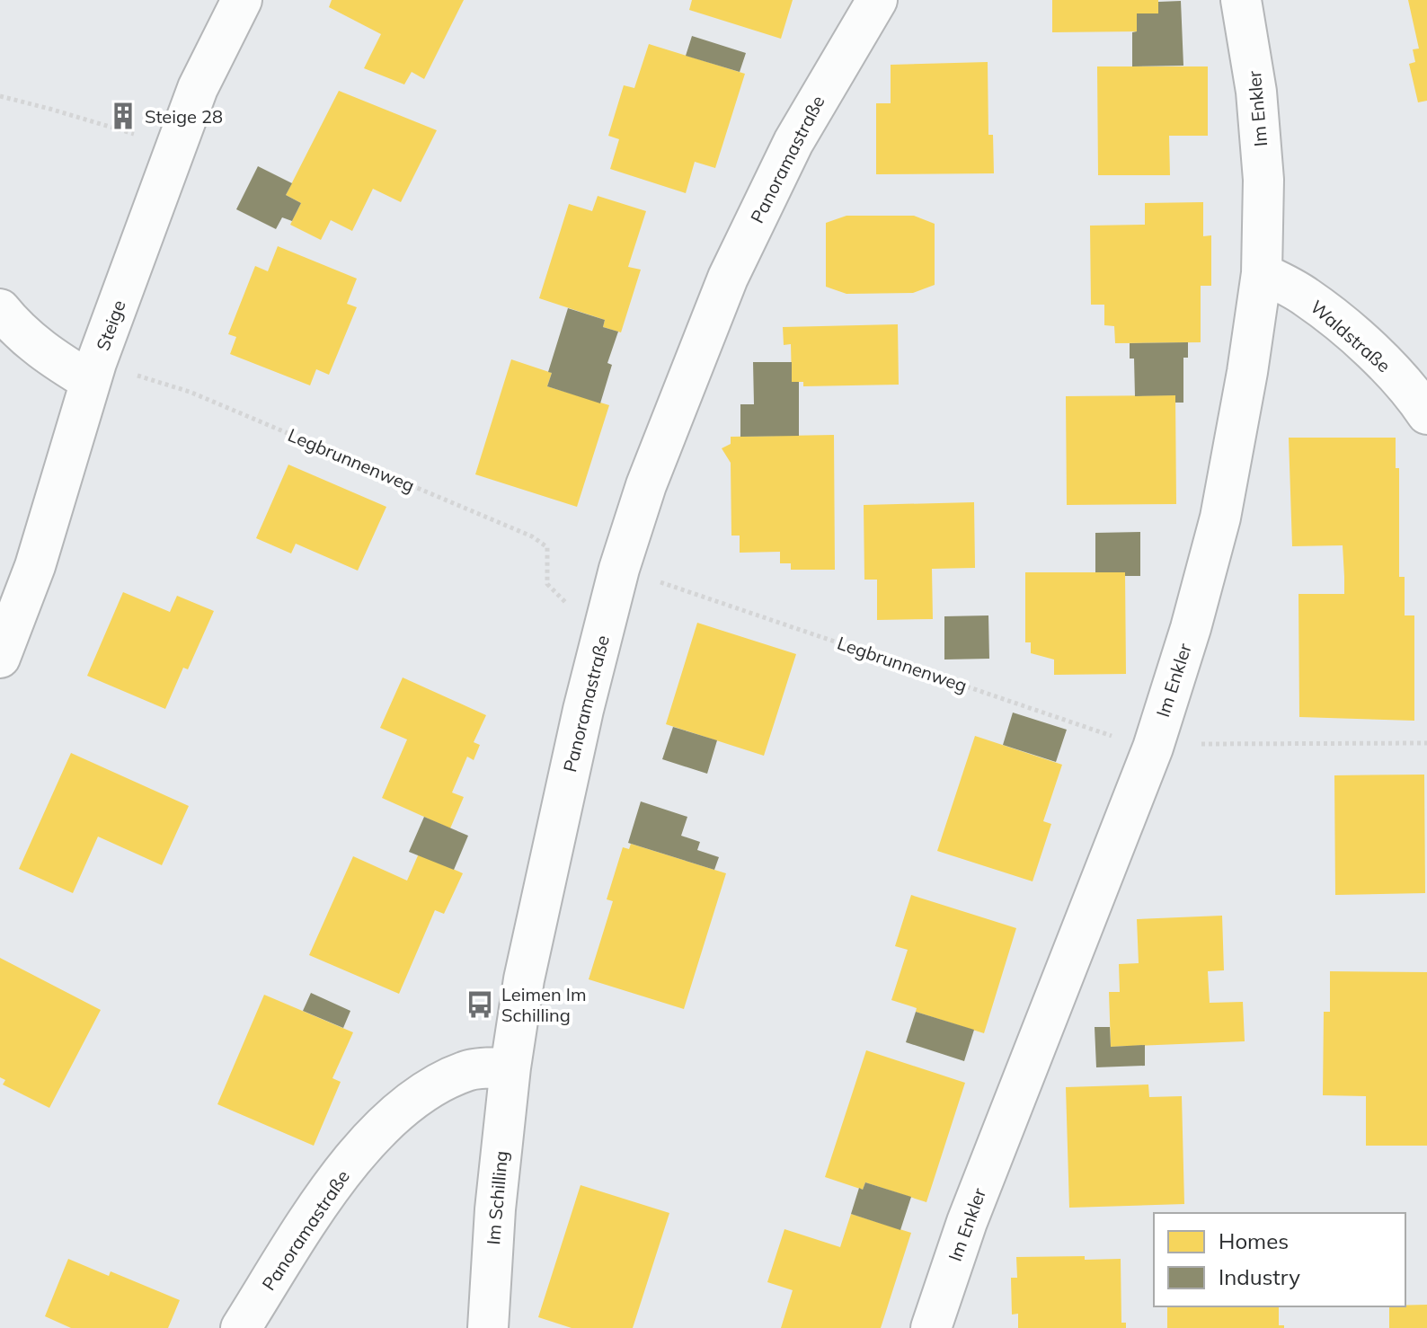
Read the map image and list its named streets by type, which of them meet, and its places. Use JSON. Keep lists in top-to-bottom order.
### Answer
{
  "streets": {
    "street": [
      "Im Enkler",
      "Panoramastraße",
      "Steige",
      "Waldstraße",
      "Im Schilling"
    ],
    "path": ["Legbrunnenweg"]
  },
  "crossings": [
    ["Im Enkler", "Waldstraße"],
    ["Panoramastraße", "Legbrunnenweg"],
    ["Panoramastraße", "Im Schilling"],
    ["Steige", "Legbrunnenweg"]
  ],
  "places": {
    "building": ["Steige 28"],
    "bus stop": ["Leimen Im Schilling"]
  },
  "legend": ["Homes", "Industry"]
}
